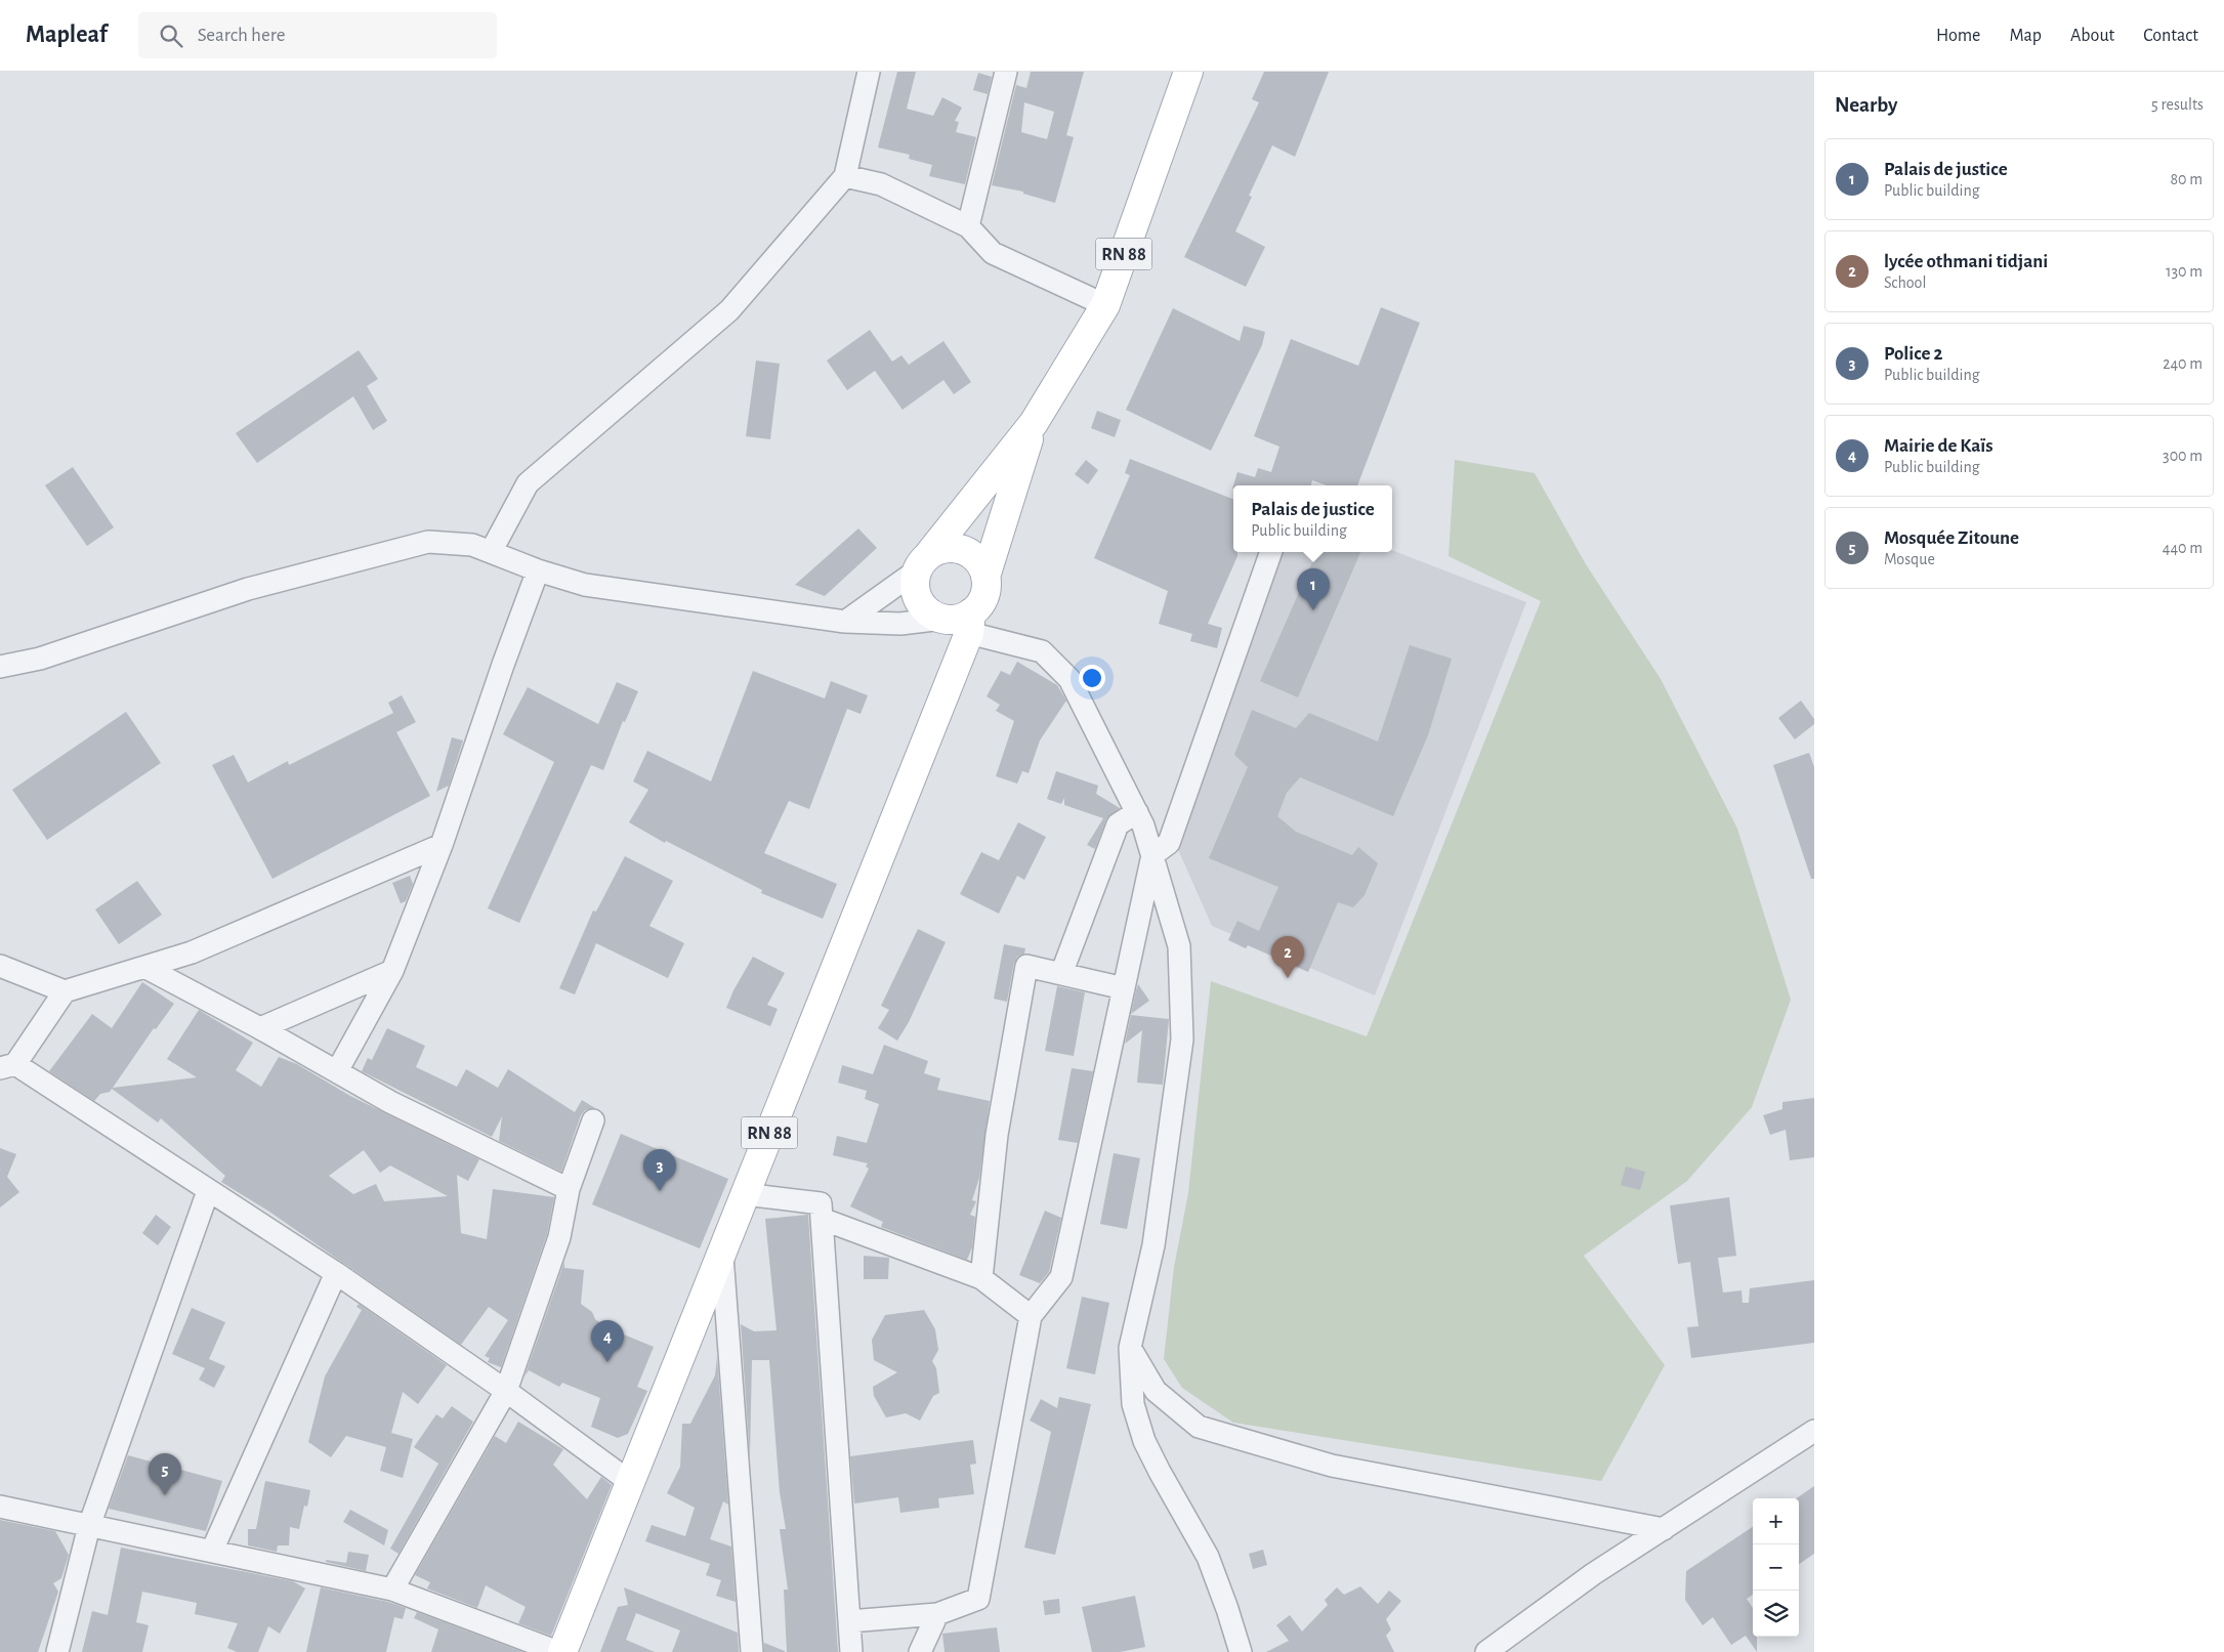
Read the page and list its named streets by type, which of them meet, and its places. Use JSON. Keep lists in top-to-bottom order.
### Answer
{
  "streets": {
    "main road": ["RN 88"]
  },
  "page": {
    "header": "Mapleaf",
    "search": "Search here",
    "nav": [
      "Home",
      "Map",
      "About",
      "Contact"
    ],
    "heading": ["Nearby", "5 results"],
    "list": [
      {
        "mark": "1",
        "name": "Palais de justice",
        "note": "Public building",
        "value": "80 m"
      },
      {
        "mark": "2",
        "name": "lycée othmani tidjani",
        "note": "School",
        "value": "130 m"
      },
      {
        "mark": "3",
        "name": "Police 2",
        "note": "Public building",
        "value": "240 m"
      },
      {
        "mark": "4",
        "name": "Mairie de Kaïs",
        "note": "Public building",
        "value": "300 m"
      },
      {
        "mark": "5",
        "name": "Mosquée Zitoune",
        "note": "Mosque",
        "value": "440 m"
      }
    ],
    "popup": ["Palais de justice", "Public building"],
    "pins": [
      "1",
      "2",
      "3",
      "4",
      "5"
    ],
    "map_buttons": ["+", "−"]
  }
}
